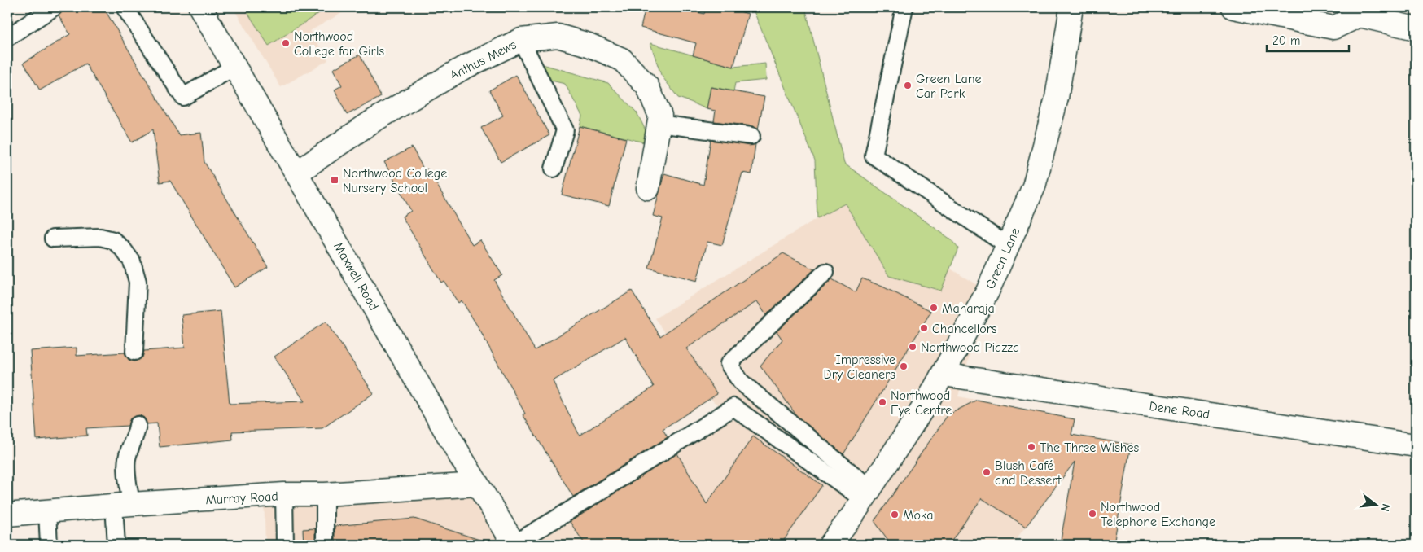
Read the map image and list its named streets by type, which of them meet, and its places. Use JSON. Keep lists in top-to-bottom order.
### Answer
{
  "streets": {
    "street": [
      "Anthus Mews",
      "Green Lane",
      "Maxwell Road",
      "Dene Road",
      "Murray Road"
    ]
  },
  "crossings": [
    ["Anthus Mews", "Maxwell Road"],
    ["Green Lane", "Dene Road"],
    ["Maxwell Road", "Murray Road"]
  ],
  "places": {
    "other": [
      "Northwood College for Girls",
      "Green Lane Car Park",
      "Maharaja",
      "Chancellors",
      "Northwood Piazza",
      "Impressive Dry Cleaners",
      "Northwood Eye Centre",
      "The Three Wishes",
      "Blush Café and Dessert",
      "Northwood Telephone Exchange",
      "Moka"
    ],
    "transit": ["Northwood College Nursery School"]
  },
  "scale_bar": "20 m",
  "north": "right"
}
